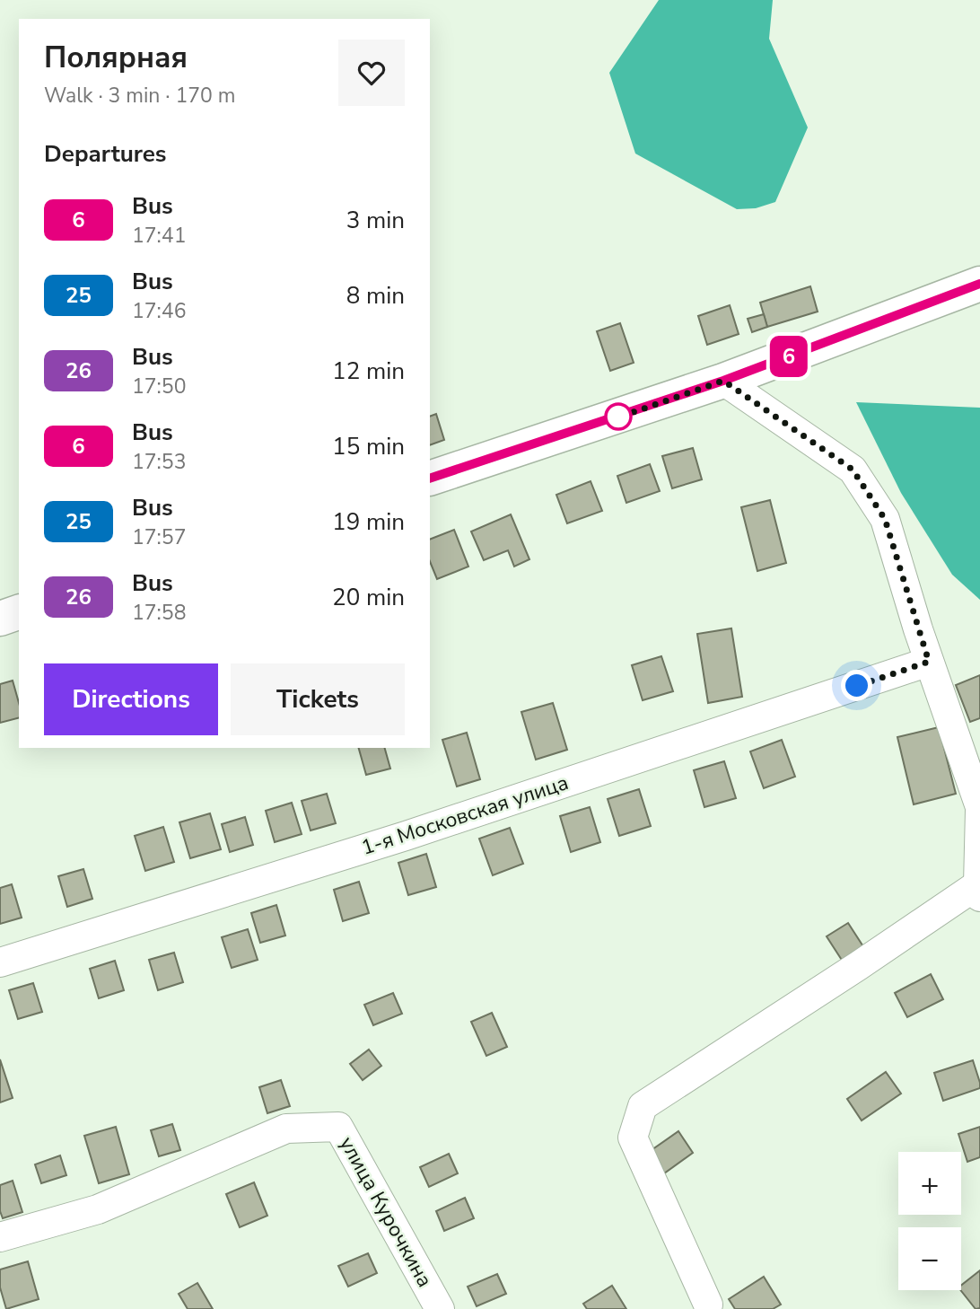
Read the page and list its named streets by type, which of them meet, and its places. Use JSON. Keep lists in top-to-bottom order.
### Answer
{
  "streets": {
    "street": ["1-я Московская улица", "улица Курочкина"]
  },
  "lines": ["bus line 6"],
  "page": {
    "on_map": "6",
    "heading": [
      ["Полярная", "Walk · 3 min · 170 m"],
      "Departures"
    ],
    "list": [
      {
        "mark": "6",
        "name": "Bus",
        "note": "17:41",
        "value": "3 min"
      },
      {
        "mark": "25",
        "name": "Bus",
        "note": "17:46",
        "value": "8 min"
      },
      {
        "mark": "26",
        "name": "Bus",
        "note": "17:50",
        "value": "12 min"
      },
      {
        "mark": "6",
        "name": "Bus",
        "note": "17:53",
        "value": "15 min"
      },
      {
        "mark": "25",
        "name": "Bus",
        "note": "17:57",
        "value": "19 min"
      },
      {
        "mark": "26",
        "name": "Bus",
        "note": "17:58",
        "value": "20 min"
      }
    ],
    "buttons": ["Directions", "Tickets"],
    "map_buttons": ["+", "−"]
  }
}
